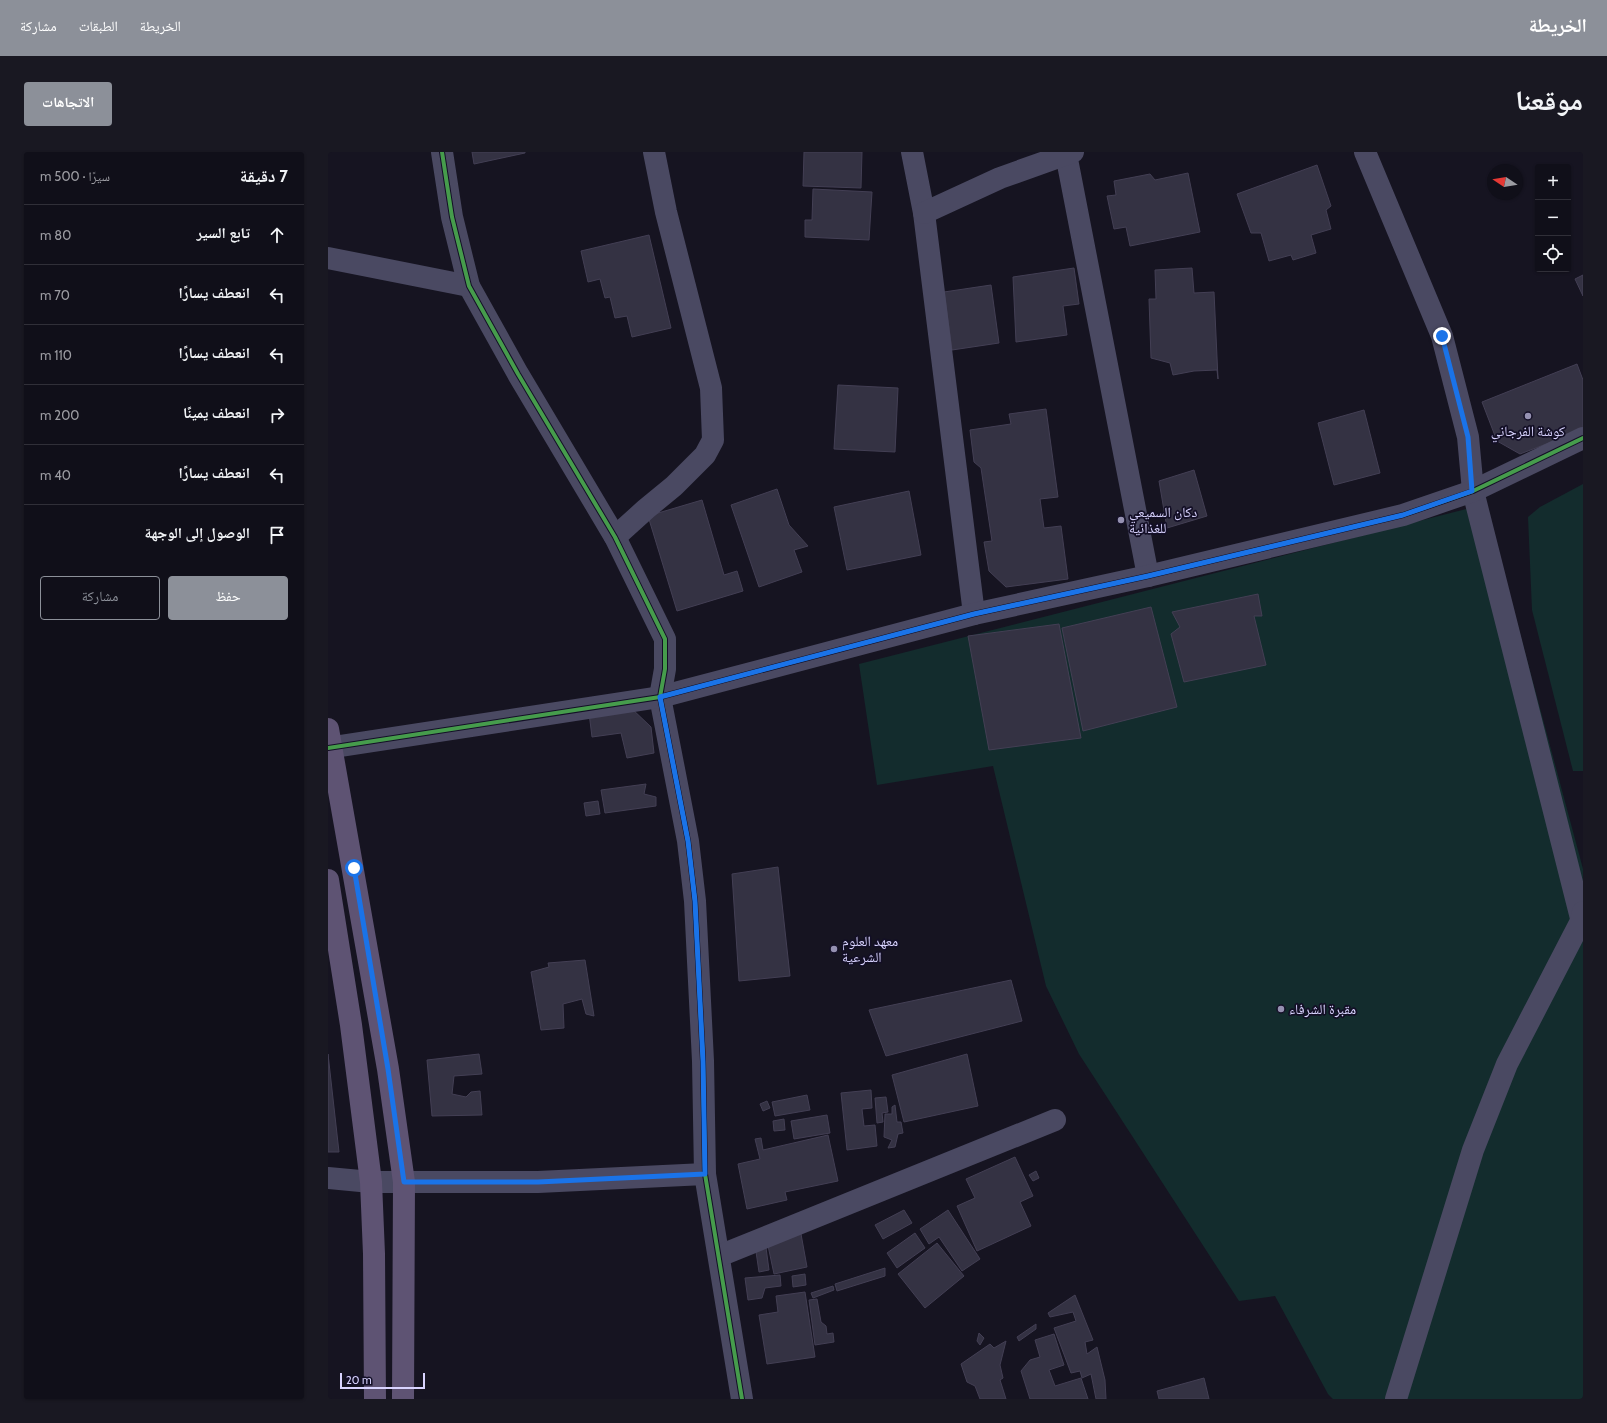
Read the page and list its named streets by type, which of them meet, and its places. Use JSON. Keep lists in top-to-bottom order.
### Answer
{
  "places": [
    "كوشة الفرجاني",
    "دكان السميعي للغذائية",
    "معهد العلوم الشرعية",
    "مقبرة الشرفاء"
  ],
  "scale_bar": "20 m",
  "north": "left",
  "page": {
    "header": "الخريطة",
    "nav": ["الخريطة", "الطبقات", "مشاركة"],
    "title": "موقعنا",
    "buttons": [
      "الاتجاهات",
      ["حفظ", "مشاركة"]
    ],
    "heading": ["7 دقيقة", "سيرًا · 500 m"],
    "map_buttons": ["+", "−"],
    "list": [
      ["تابع السير", "80 m"],
      ["انعطف يسارًا", "70 m"],
      ["انعطف يسارًا", "110 m"],
      ["انعطف يمينًا", "200 m"],
      ["انعطف يسارًا", "40 m"],
      "الوصول إلى الوجهة"
    ],
    "scale": "20 m"
  }
}
